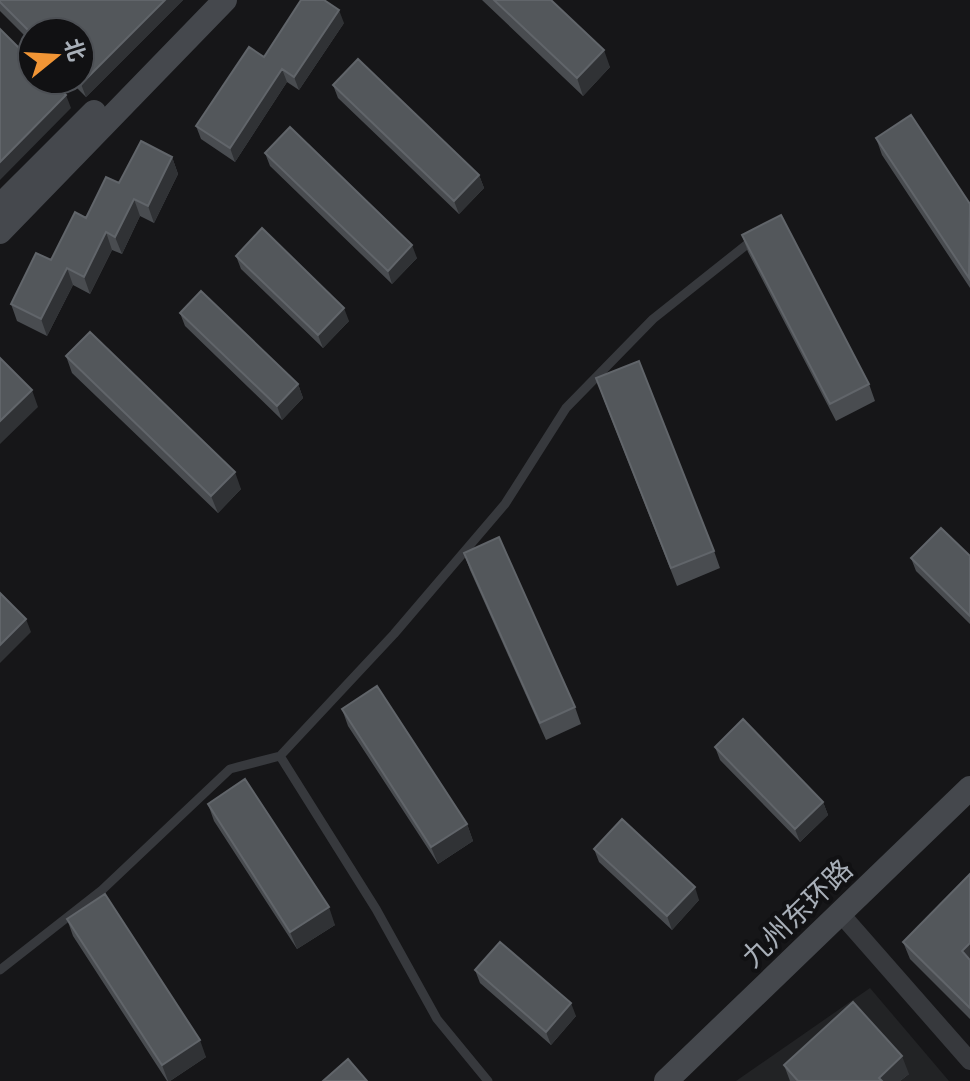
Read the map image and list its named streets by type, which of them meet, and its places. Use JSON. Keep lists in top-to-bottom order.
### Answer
{
  "streets": {
    "main road": ["九州东环路"]
  },
  "north": "right"
}
